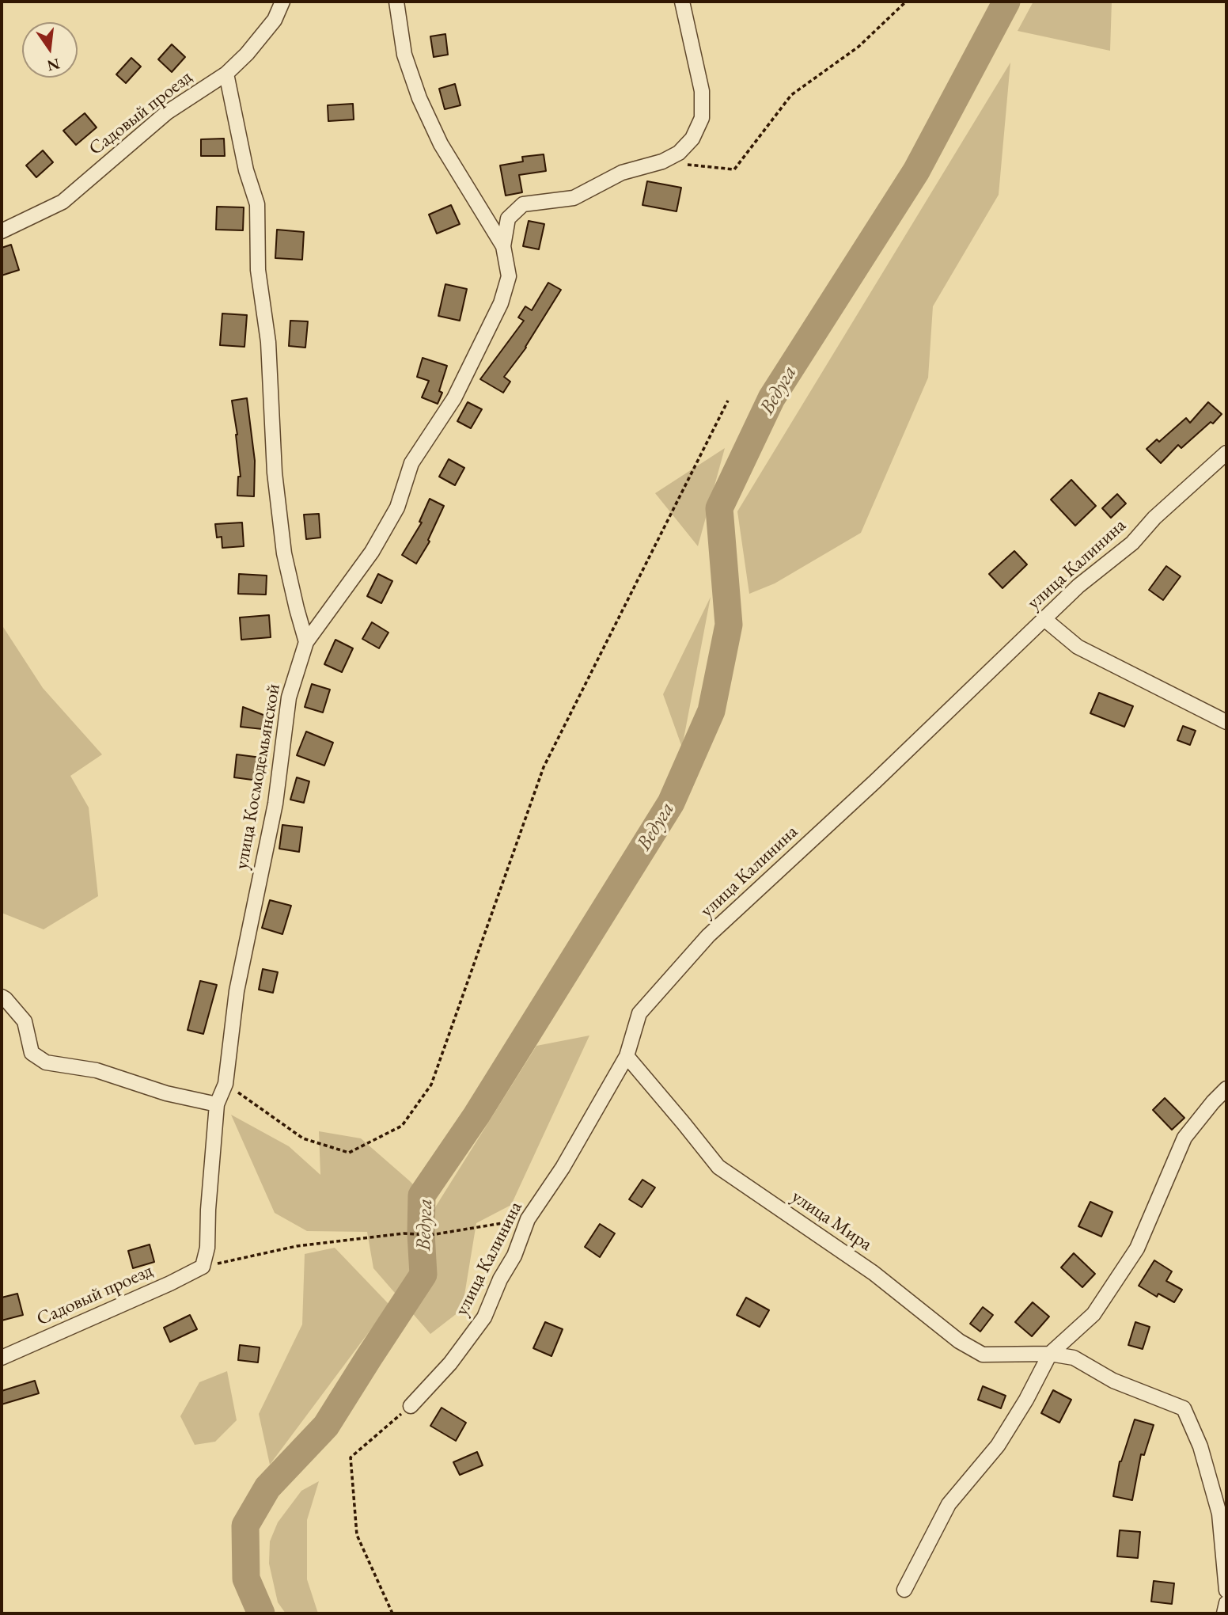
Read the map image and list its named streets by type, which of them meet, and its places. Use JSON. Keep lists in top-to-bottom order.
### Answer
{
  "streets": {
    "street": [
      "Садовый проезд",
      "улица Калинина",
      "улица Космодемьянской",
      "улица Мира"
    ]
  },
  "crossings": [
    ["Садовый проезд", "улица Космодемьянской"],
    ["улица Калинина", "улица Мира"]
  ],
  "water": ["Ведуга"],
  "north": "bottom"
}
